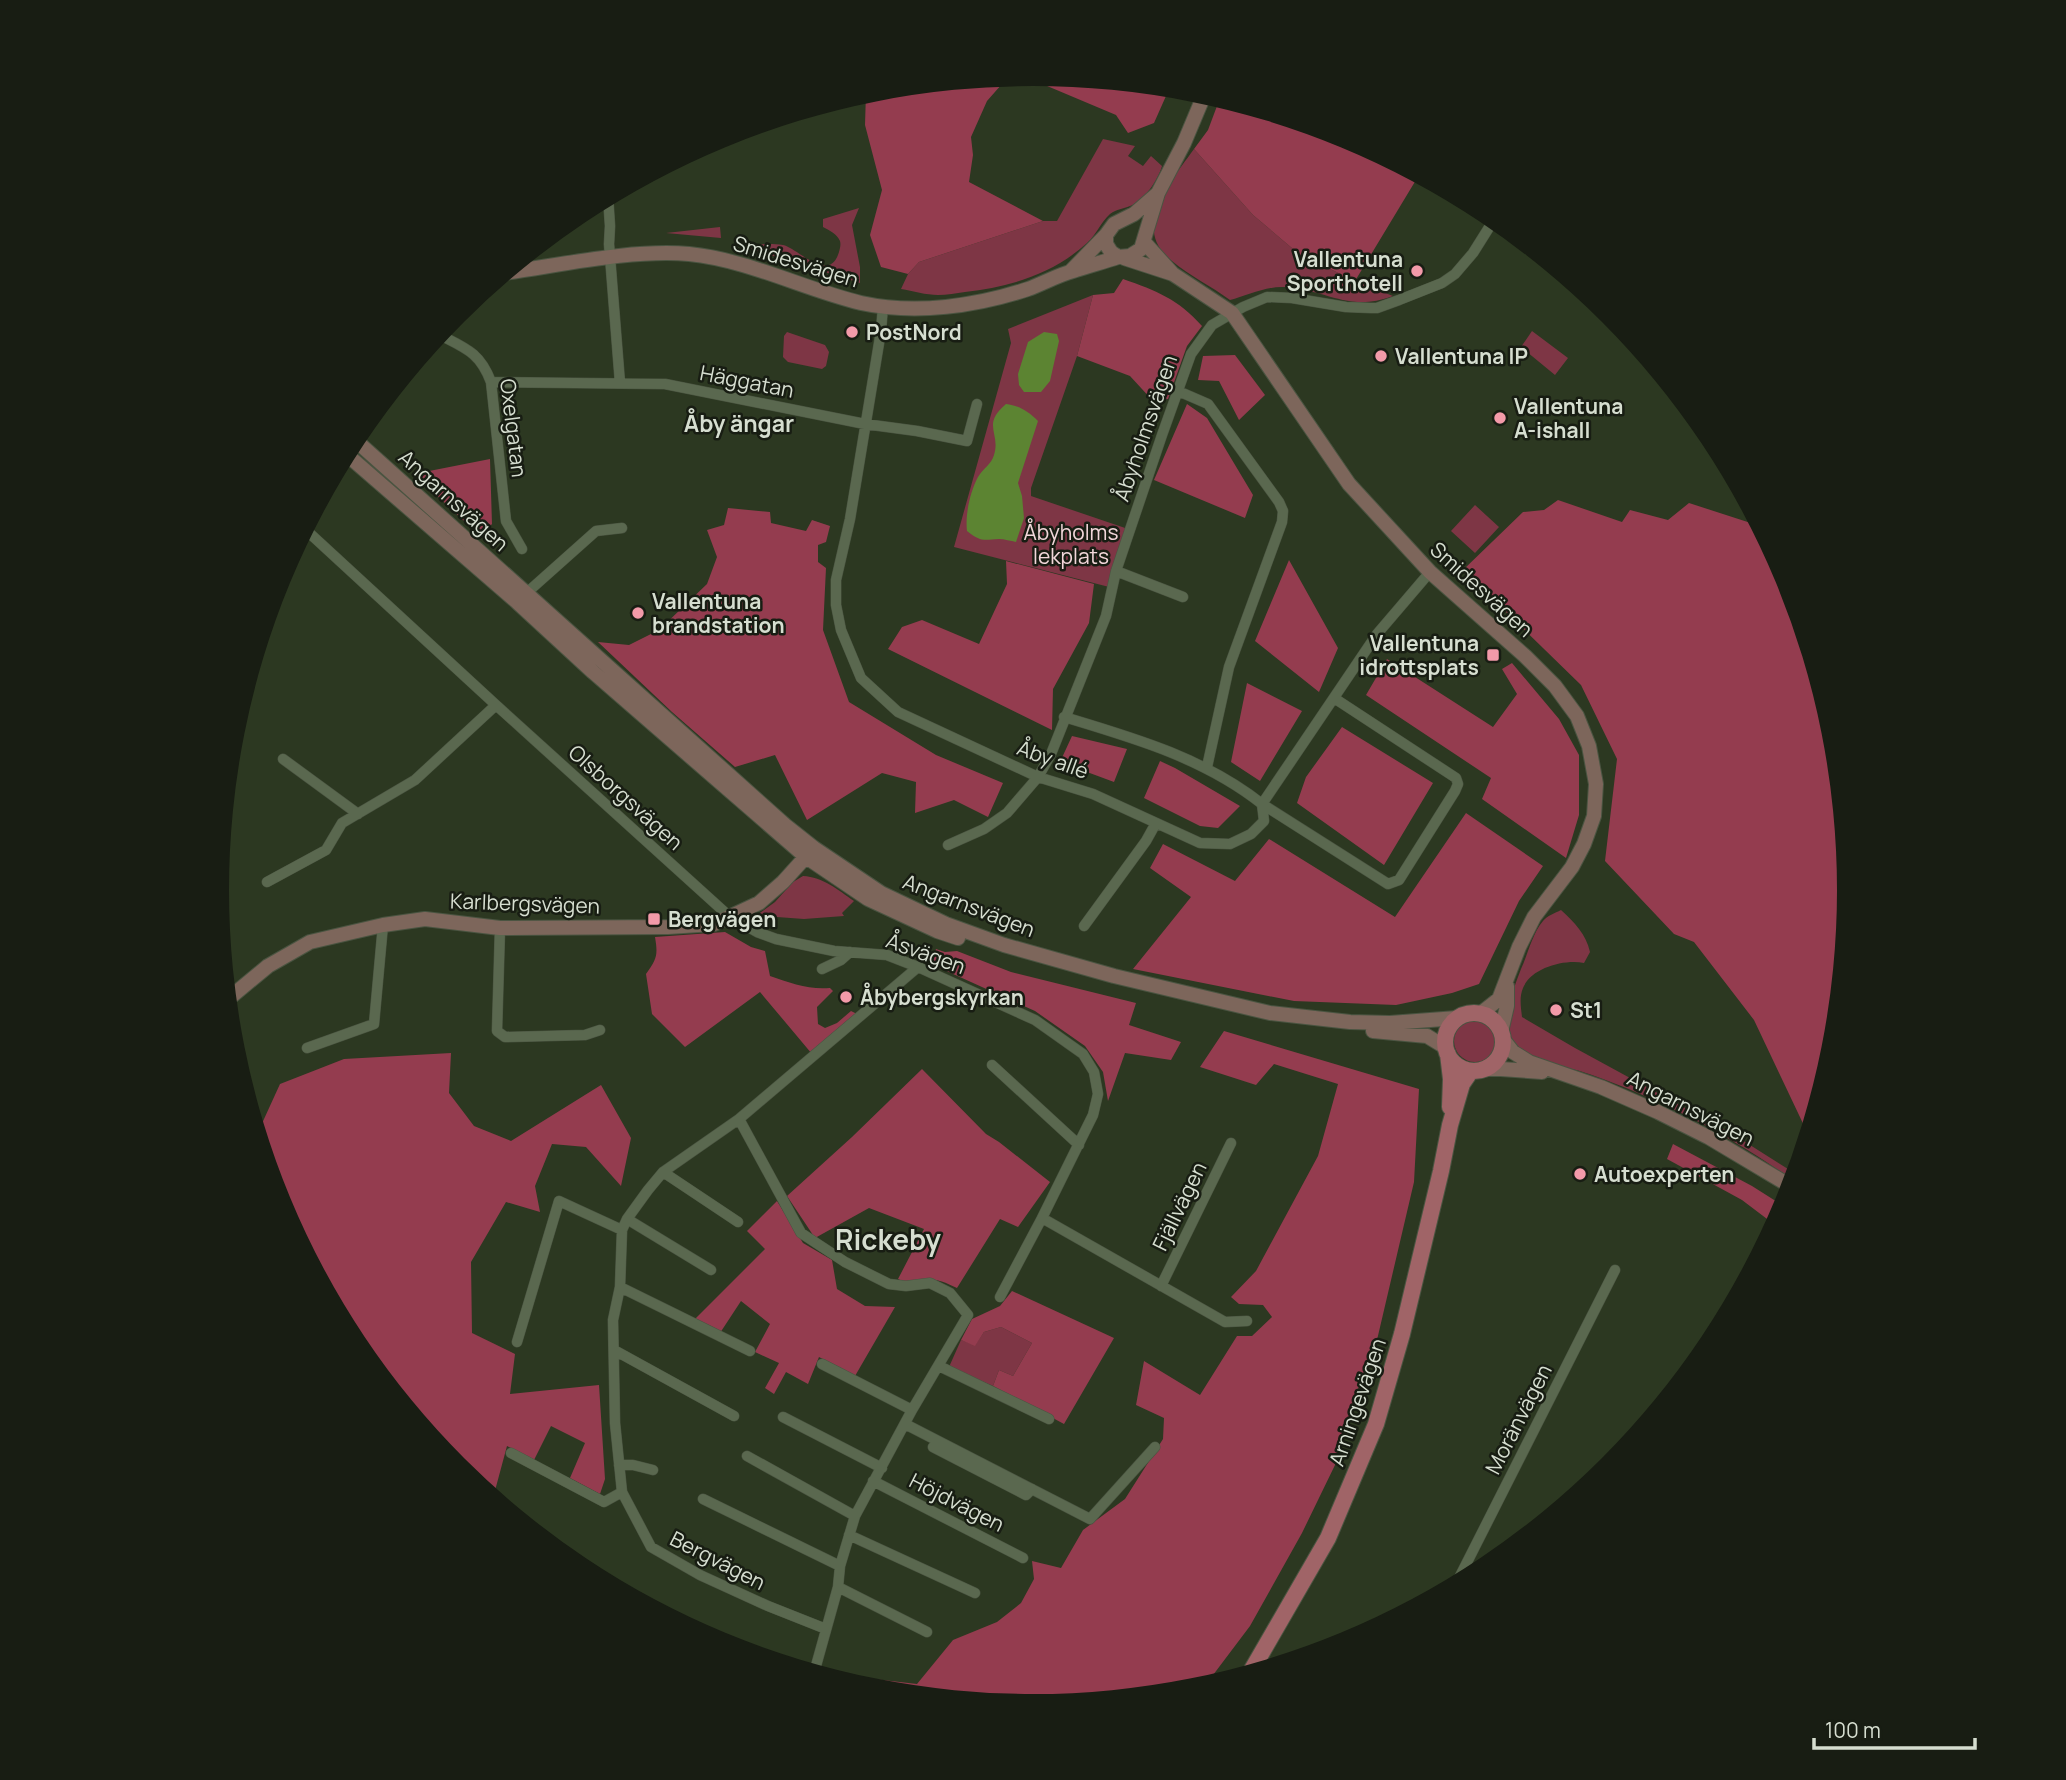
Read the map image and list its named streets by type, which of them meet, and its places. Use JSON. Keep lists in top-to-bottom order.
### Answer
{
  "streets": {
    "main road": [
      "Smidesvägen",
      "Angarnsvägen",
      "Karlbergsvägen",
      "Arningevägen"
    ],
    "street": [
      "Häggatan",
      "Oxelgatan",
      "Åbyholmsvägen",
      "Åby allé",
      "Olsborgsvägen",
      "Åsvägen",
      "Fjällvägen",
      "Moränvägen",
      "Höjdvägen",
      "Bergvägen"
    ]
  },
  "crossings": [
    ["Smidesvägen", "Åbyholmsvägen"],
    ["Smidesvägen", "Angarnsvägen"],
    ["Smidesvägen", "Åby allé"],
    ["Smidesvägen", "Arningevägen"],
    ["Häggatan", "Oxelgatan"],
    ["Häggatan", "Åby allé"],
    ["Åbyholmsvägen", "Åby allé"],
    ["Angarnsvägen", "Karlbergsvägen"],
    ["Angarnsvägen", "Arningevägen"],
    ["Olsborgsvägen", "Karlbergsvägen"],
    ["Olsborgsvägen", "Åsvägen"],
    ["Karlbergsvägen", "Åsvägen"],
    ["Åsvägen", "Bergvägen"],
    ["Höjdvägen", "Bergvägen"]
  ],
  "districts": ["Åby ängar", "Rickeby"],
  "parks": ["Åbyholms lekplats"],
  "places": {
    "other": [
      "Vallentuna Sporthotell",
      "PostNord",
      "Vallentuna IP",
      "Vallentuna A-ishall",
      "Vallentuna brandstation",
      "Åbybergskyrkan",
      "St1",
      "Autoexperten"
    ],
    "transit": ["Vallentuna idrottsplats", "Bergvägen"]
  },
  "scale_bar": "100 m"
}
